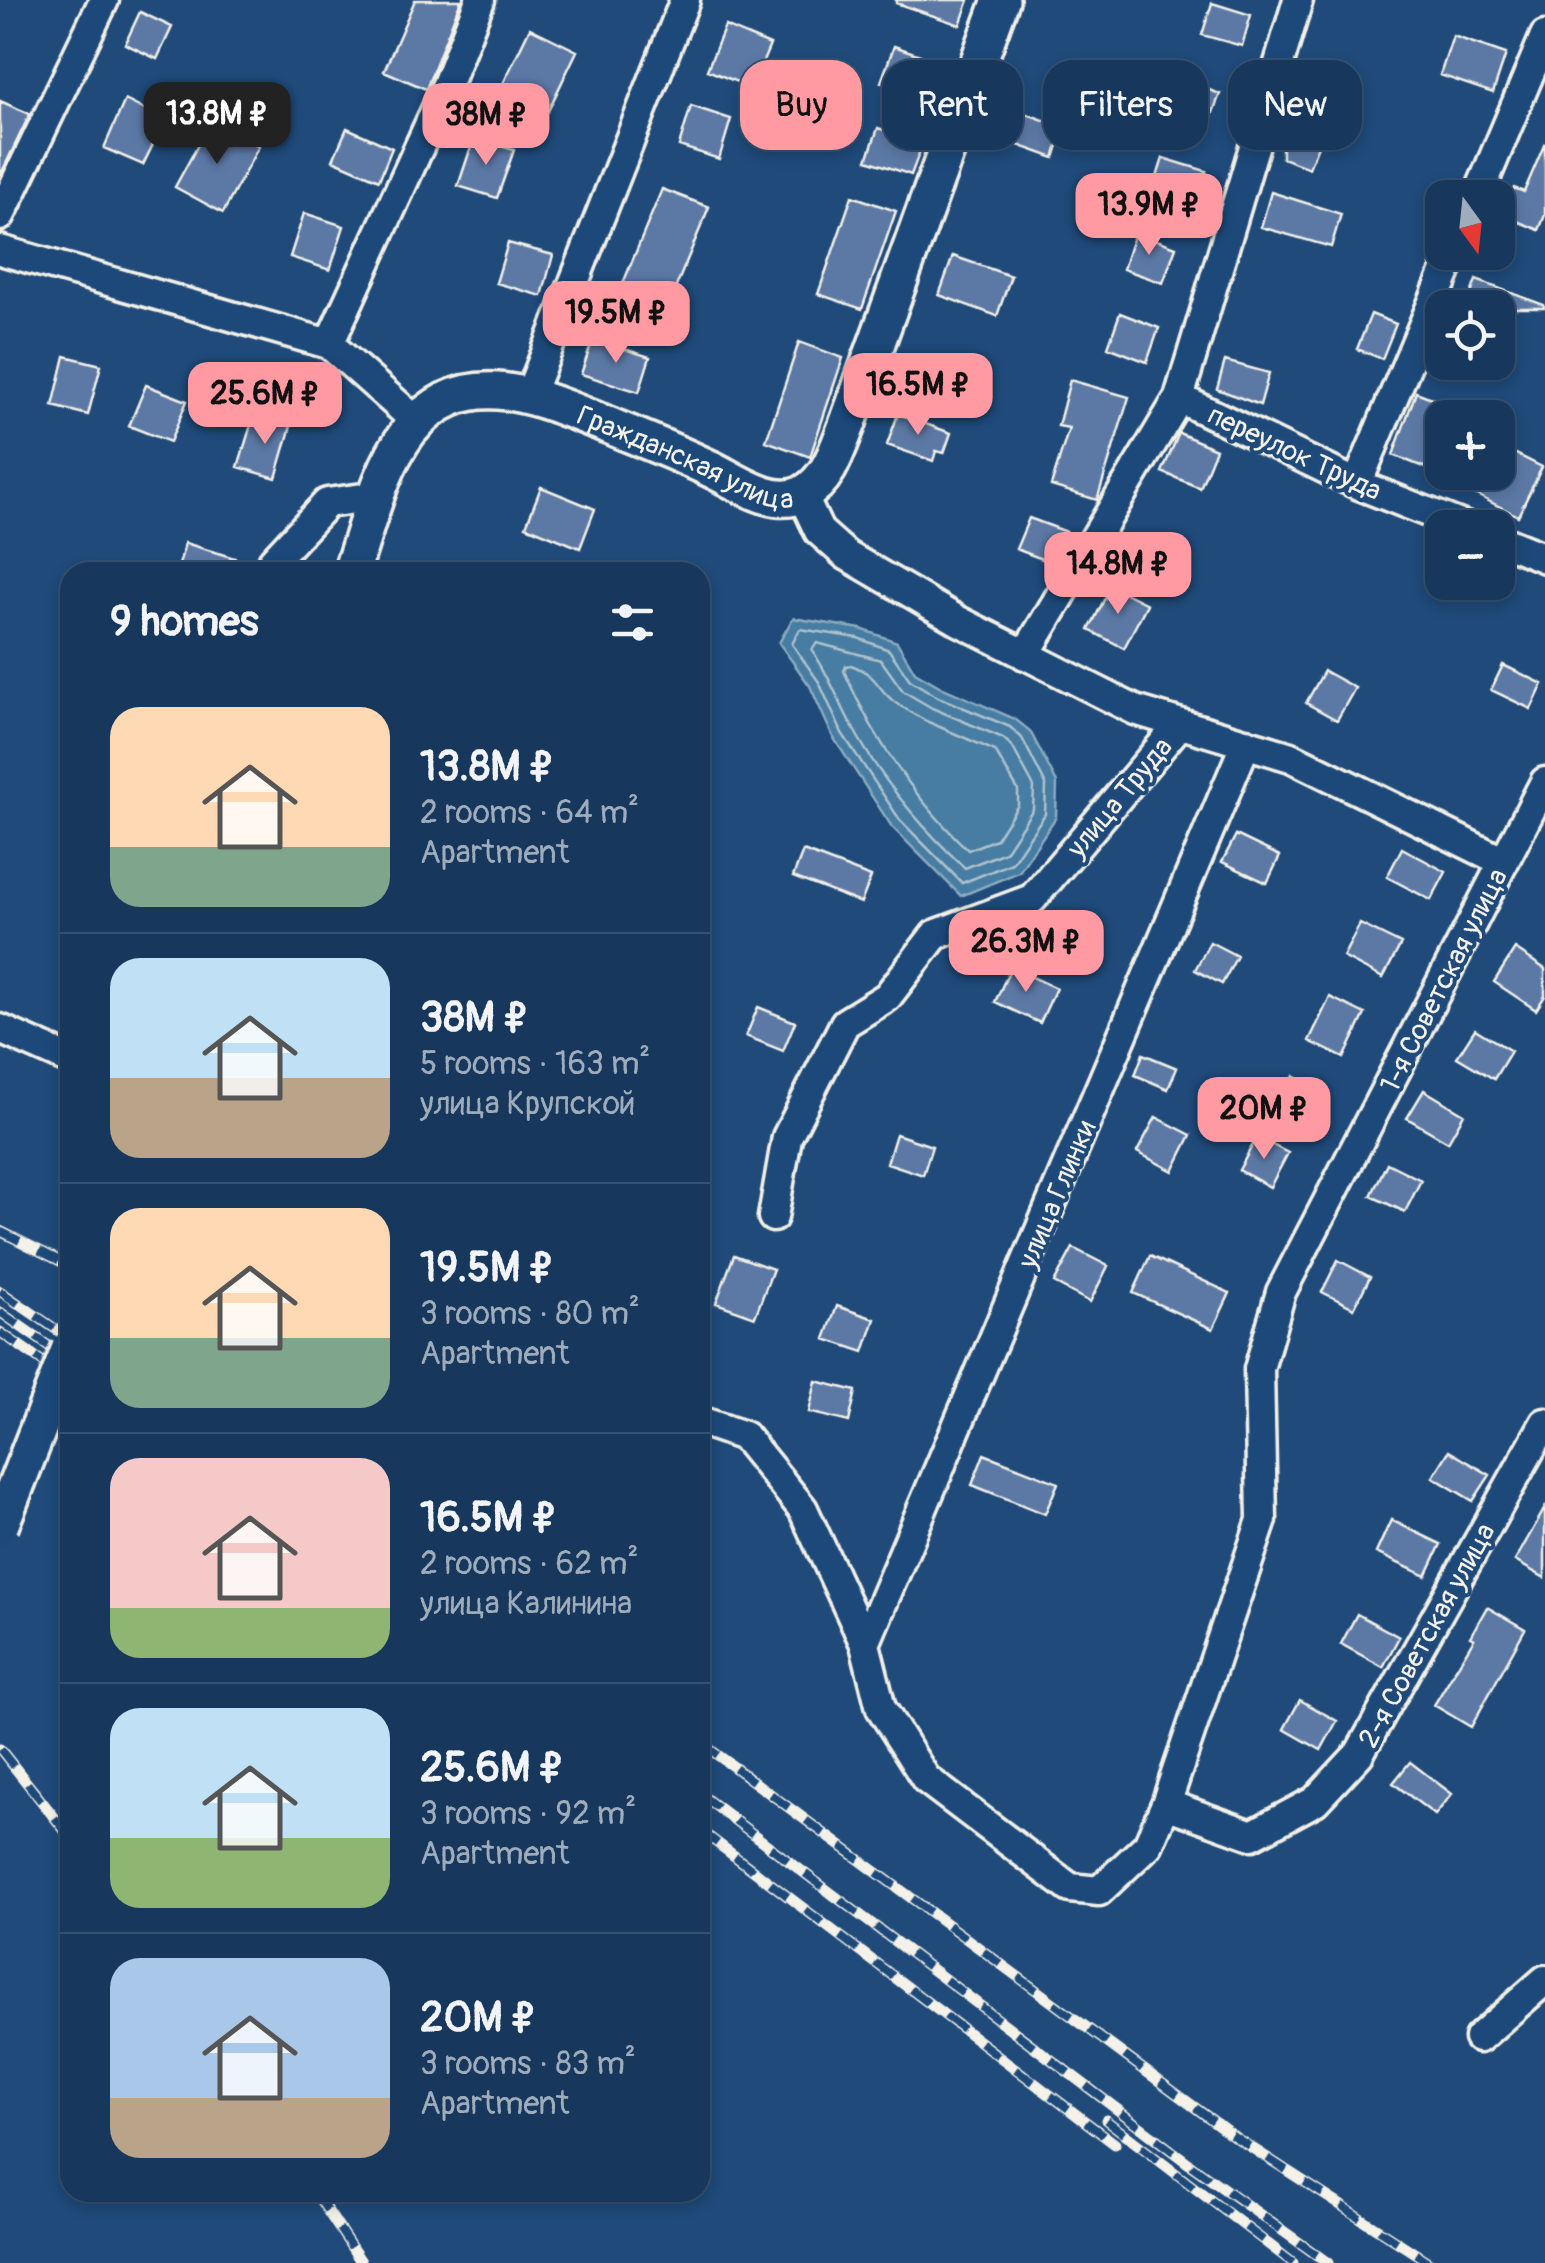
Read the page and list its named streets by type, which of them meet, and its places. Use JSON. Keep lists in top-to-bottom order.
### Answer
{
  "streets": {
    "main road": ["Гражданская улица"],
    "street": [
      "переулок Труда",
      "улица Труда",
      "1-я Советская улица",
      "улица Глинки",
      "2-я Советская улица"
    ]
  },
  "crossings": [
    ["Гражданская улица", "улица Труда"],
    ["Гражданская улица", "1-я Советская улица"],
    ["Гражданская улица", "улица Глинки"],
    ["1-я Советская улица", "улица Глинки"],
    ["1-я Советская улица", "2-я Советская улица"]
  ],
  "north": "bottom",
  "page": {
    "chip": [
      "Buy",
      "Rent",
      "Filters",
      "New"
    ],
    "price": [
      "13.8M ₽",
      "38M ₽",
      "13.9M ₽",
      "19.5M ₽",
      "16.5M ₽",
      "25.6M ₽",
      "14.8M ₽",
      "26.3M ₽",
      "20M ₽"
    ],
    "map_buttons": ["+", "−"],
    "heading": "9 homes",
    "list": [
      {
        "name": "13.8M ₽",
        "note": "2 rooms · 64 m² · Apartment"
      },
      {
        "name": "38M ₽",
        "note": "5 rooms · 163 m² · улица Крупской"
      },
      {
        "name": "19.5M ₽",
        "note": "3 rooms · 80 m² · Apartment"
      },
      {
        "name": "16.5M ₽",
        "note": "2 rooms · 62 m² · улица Калинина"
      },
      {
        "name": "25.6M ₽",
        "note": "3 rooms · 92 m² · Apartment"
      },
      {
        "name": "20M ₽",
        "note": "3 rooms · 83 m² · Apartment"
      }
    ]
  }
}
